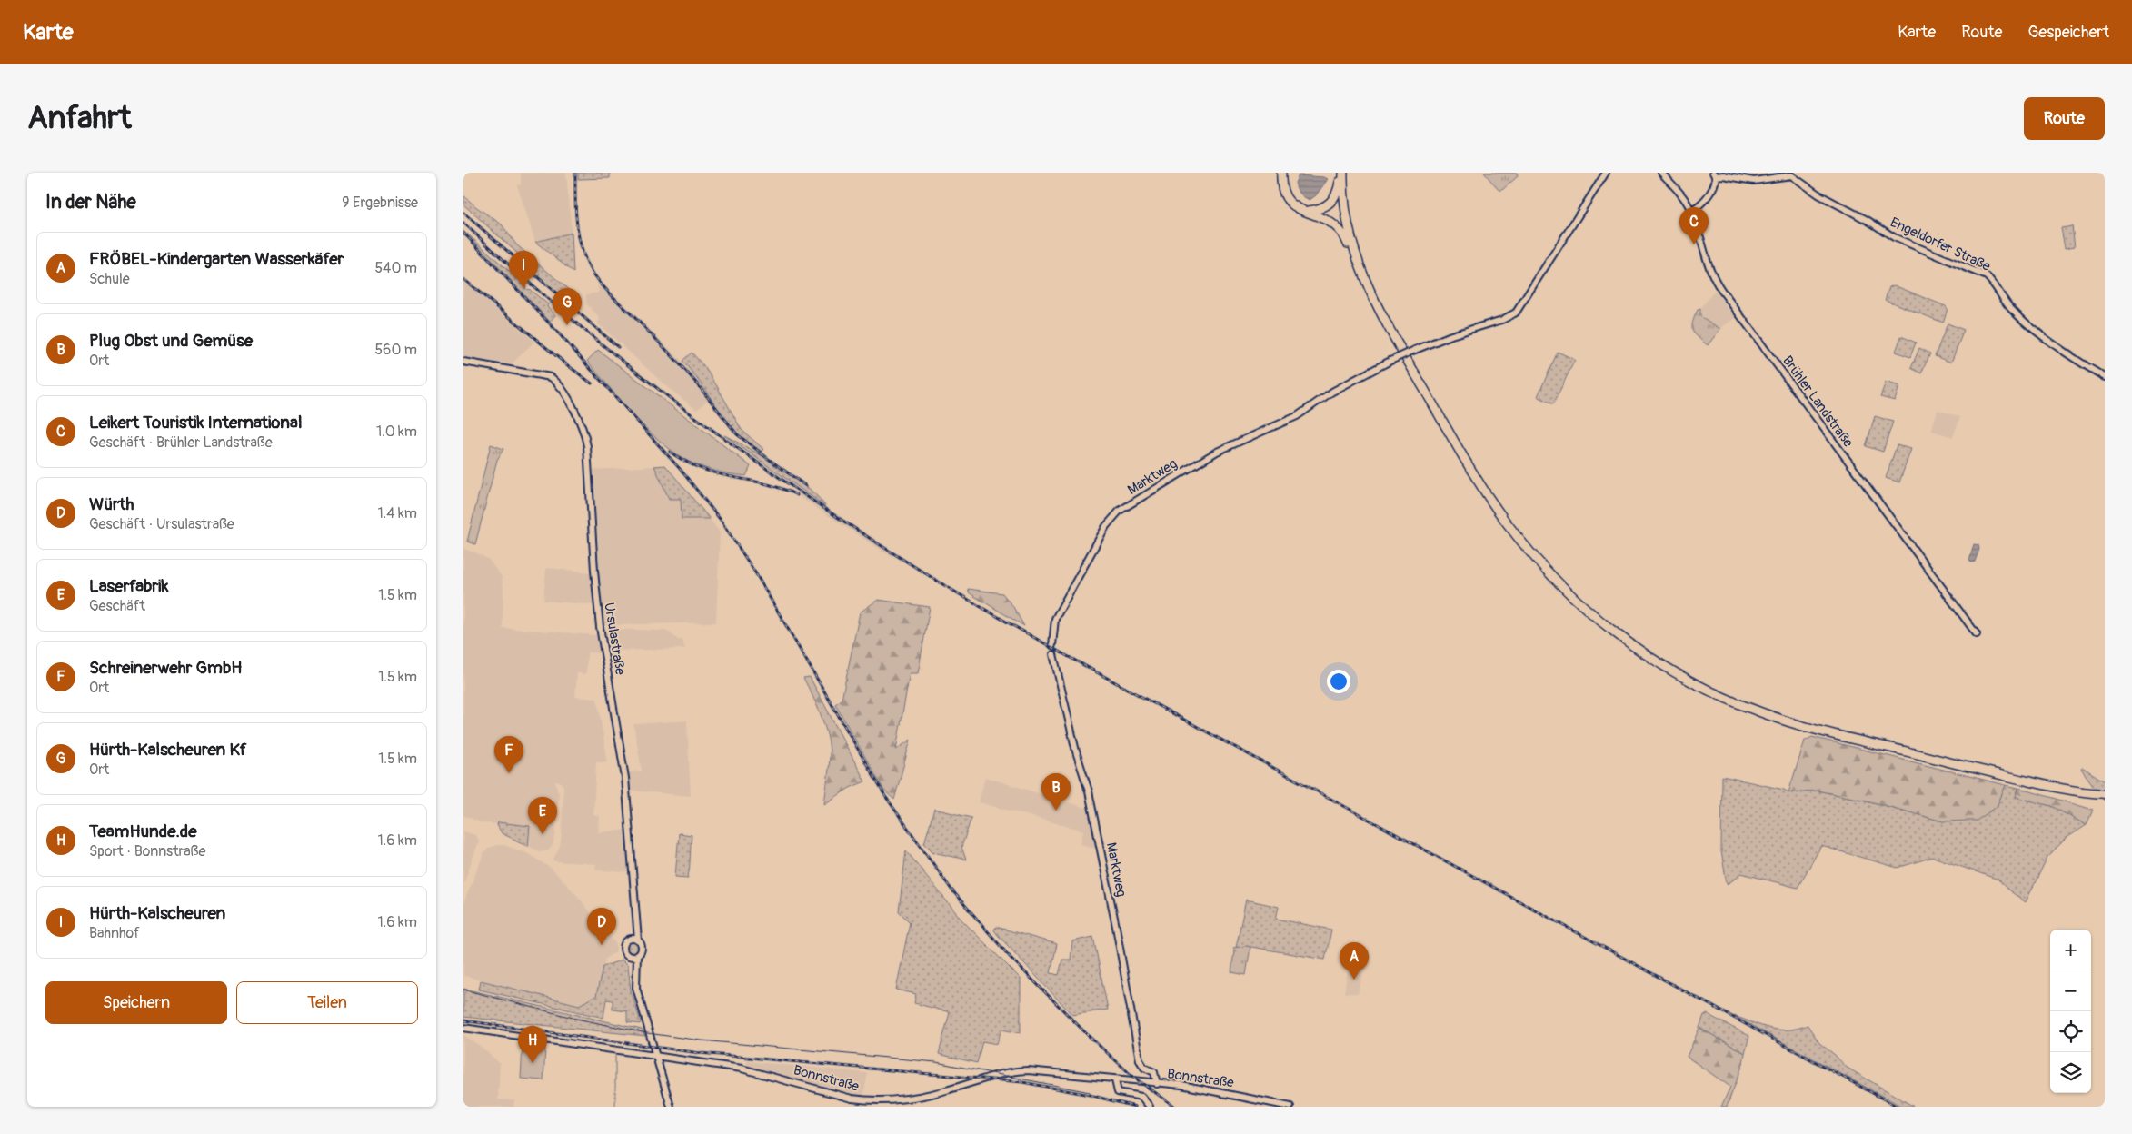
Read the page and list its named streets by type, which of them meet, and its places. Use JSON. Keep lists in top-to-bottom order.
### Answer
{
  "streets": {
    "street": [
      "Engeldorfer Straße",
      "Brühler Landstraße",
      "Marktweg",
      "Ursulastraße",
      "Bonnstraße"
    ]
  },
  "crossings": [
    ["Marktweg", "Bonnstraße"],
    ["Ursulastraße", "Bonnstraße"]
  ],
  "page": {
    "header": "Karte",
    "nav": ["Karte", "Route", "Gespeichert"],
    "buttons": [
      "Route",
      ["Speichern", "Teilen"]
    ],
    "title": "Anfahrt",
    "heading": ["In der Nähe", "9 Ergebnisse"],
    "pins": [
      "C",
      "I",
      "G",
      "F",
      "B",
      "E",
      "D",
      "A",
      "H"
    ],
    "list": [
      {
        "mark": "A",
        "name": "FRÖBEL-Kindergarten Wasserkäfer",
        "note": "Schule",
        "value": "540 m"
      },
      {
        "mark": "B",
        "name": "Plug Obst und Gemüse",
        "note": "Ort",
        "value": "560 m"
      },
      {
        "mark": "C",
        "name": "Leikert Touristik International",
        "note": "Geschäft · Brühler Landstraße",
        "value": "1.0 km"
      },
      {
        "mark": "D",
        "name": "Würth",
        "note": "Geschäft · Ursulastraße",
        "value": "1.4 km"
      },
      {
        "mark": "E",
        "name": "Laserfabrik",
        "note": "Geschäft",
        "value": "1.5 km"
      },
      {
        "mark": "F",
        "name": "Schreinerwehr GmbH",
        "note": "Ort",
        "value": "1.5 km"
      },
      {
        "mark": "G",
        "name": "Hürth-Kalscheuren Kf",
        "note": "Ort",
        "value": "1.5 km"
      },
      {
        "mark": "H",
        "name": "TeamHunde.de",
        "note": "Sport · Bonnstraße",
        "value": "1.6 km"
      },
      {
        "mark": "I",
        "name": "Hürth-Kalscheuren",
        "note": "Bahnhof",
        "value": "1.6 km"
      }
    ],
    "map_buttons": ["+", "−"]
  }
}
